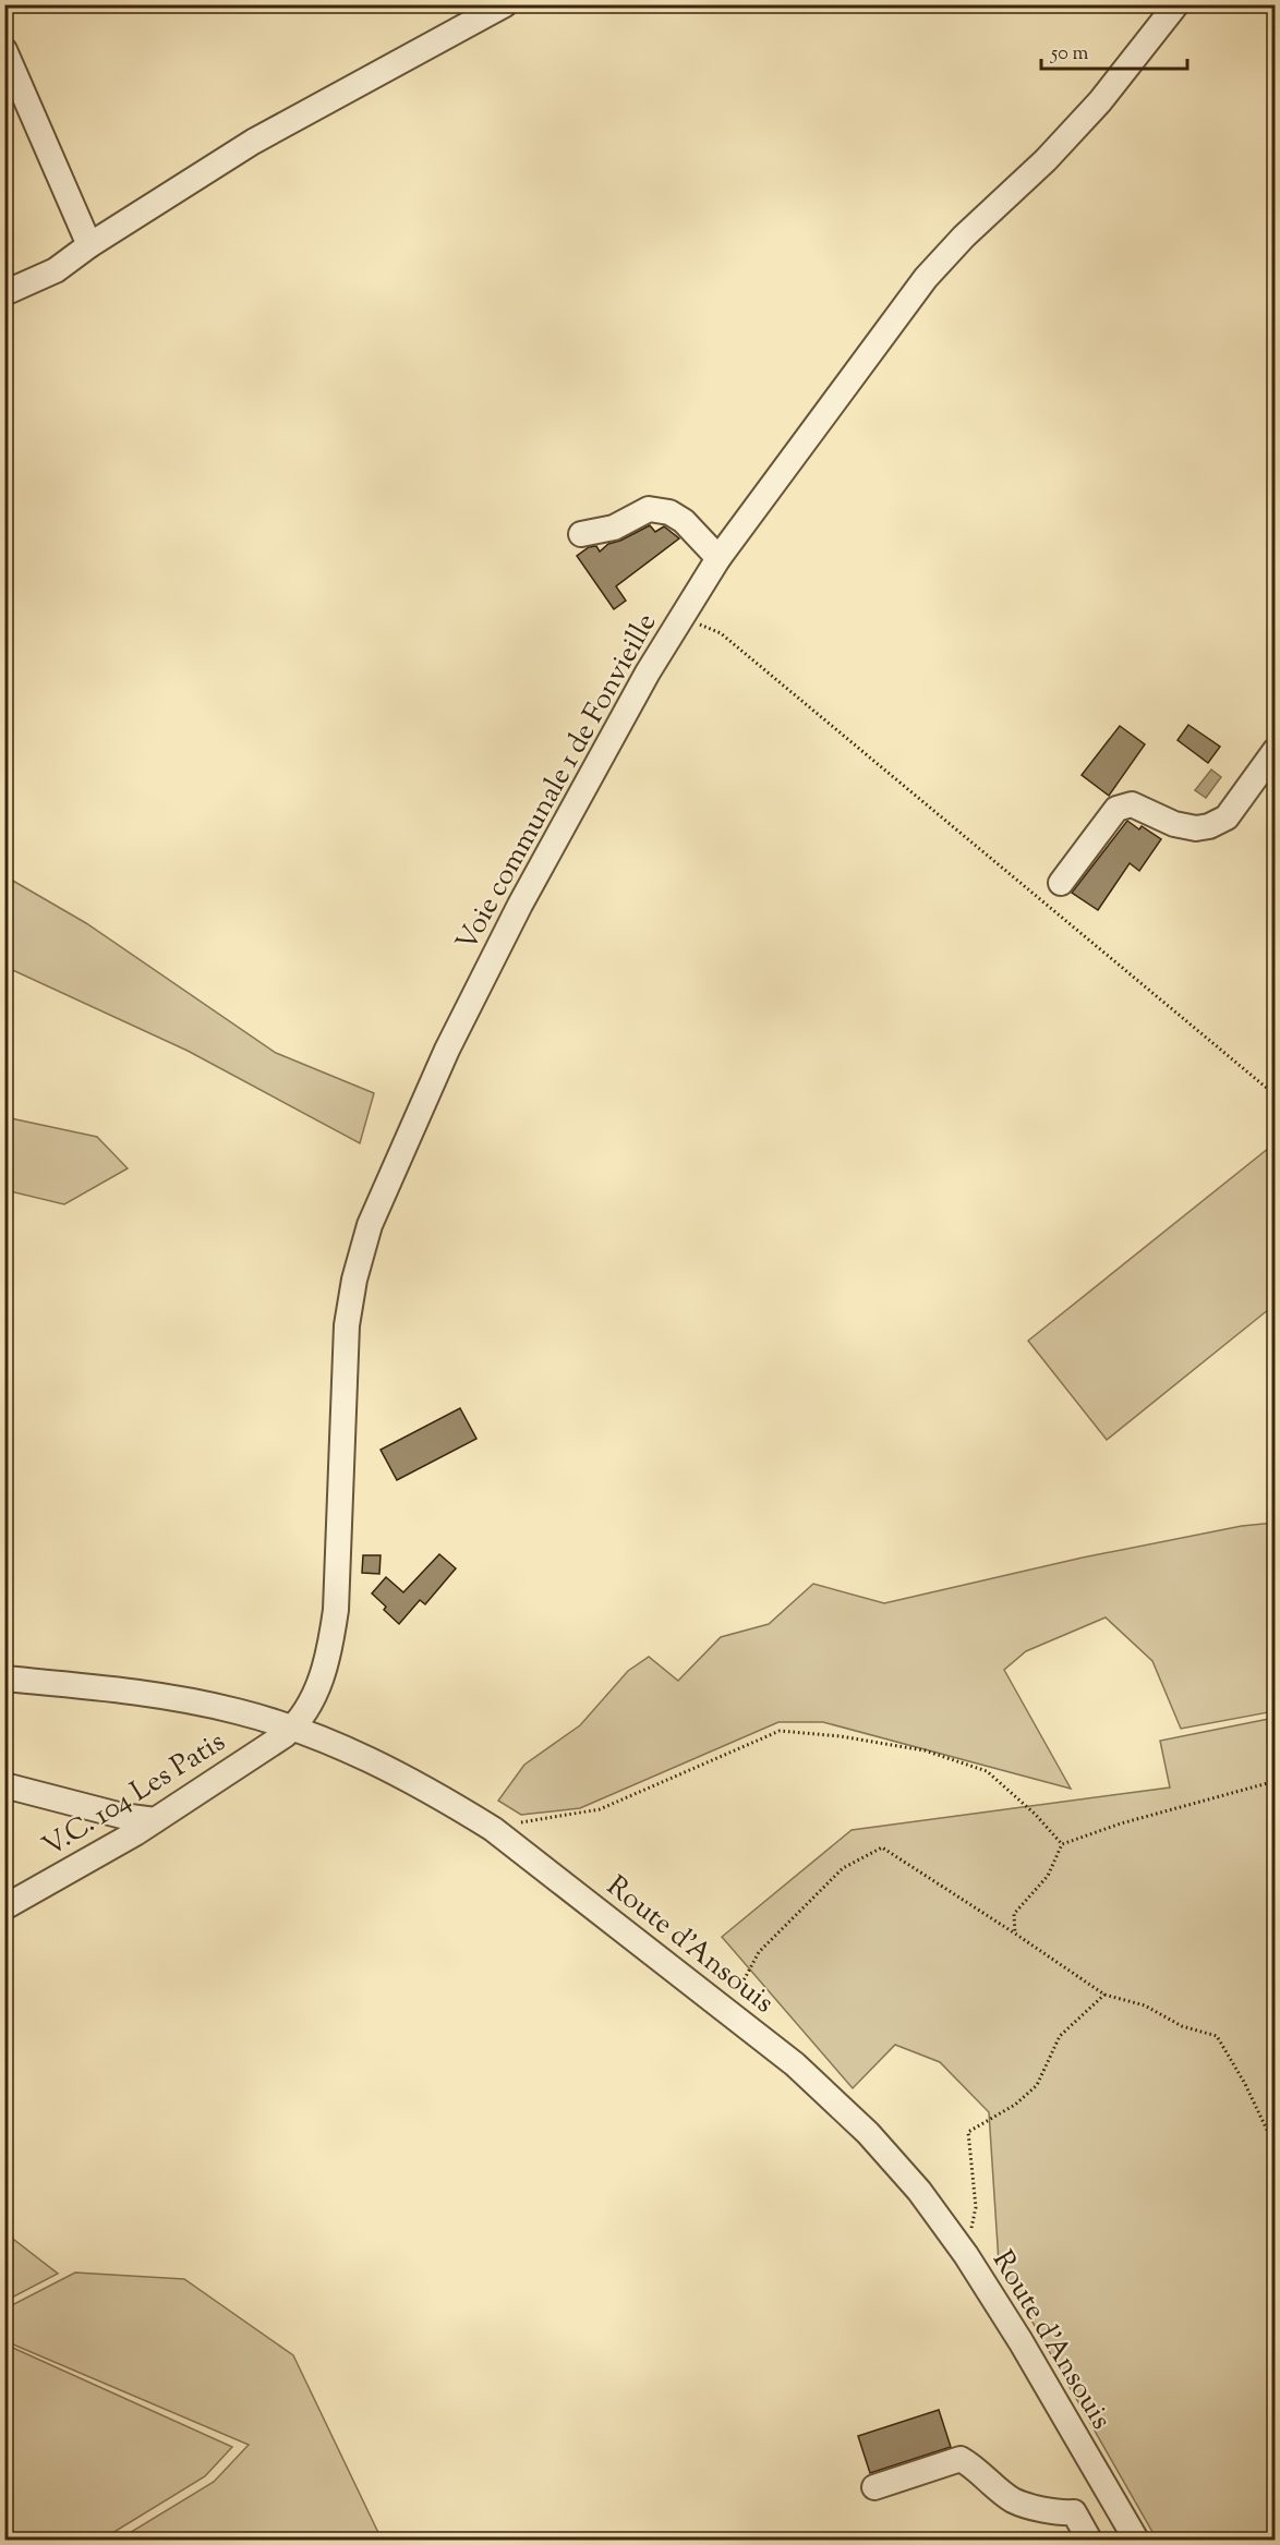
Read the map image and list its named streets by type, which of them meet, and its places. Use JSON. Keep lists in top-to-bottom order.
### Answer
{
  "streets": {
    "street": ["Voie communale 1 de Fonvieille", "V.C. 104 Les Patis", "Route d'Ansouis"]
  },
  "crossings": [
    ["Voie communale 1 de Fonvieille", "V.C. 104 Les Patis"],
    ["Voie communale 1 de Fonvieille", "Route d'Ansouis"],
    ["V.C. 104 Les Patis", "Route d'Ansouis"]
  ],
  "scale_bar": "50 m"
}
